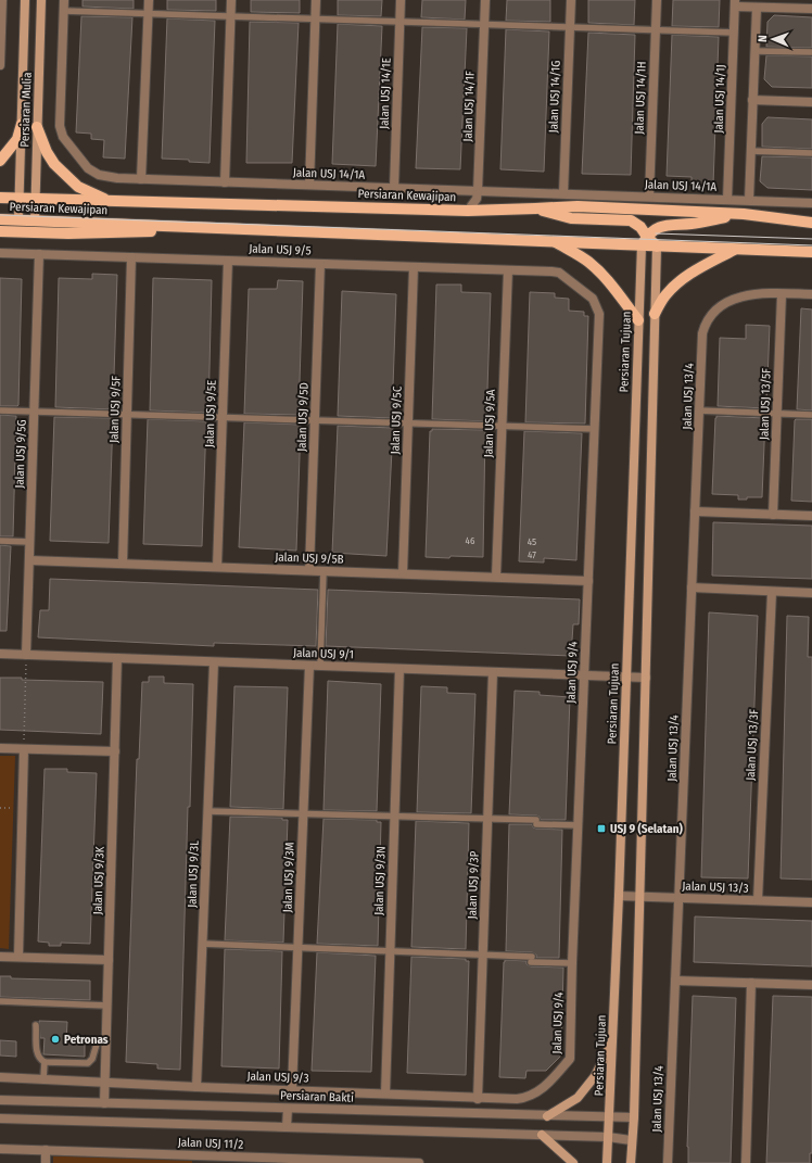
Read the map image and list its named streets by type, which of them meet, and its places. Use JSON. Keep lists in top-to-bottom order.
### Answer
{
  "streets": {
    "main road": ["Persiaran Mulia", "Persiaran Kewajipan", "Persiaran Tujuan"],
    "street": [
      "Jalan USJ 14/1E",
      "Jalan USJ 14/1G",
      "Jalan USJ 14/1H",
      "Jalan USJ 14/1J",
      "Jalan USJ 14/1F",
      "Jalan USJ 14/1A",
      "Jalan USJ 9/5",
      "Jalan USJ 13/4",
      "Jalan USJ 13/5F",
      "Jalan USJ 9/5F",
      "Jalan USJ 9/5E",
      "Jalan USJ 9/5D",
      "Jalan USJ 9/5C",
      "Jalan USJ 9/5A",
      "Jalan USJ 9/5G",
      "Jalan USJ 9/5B",
      "Jalan USJ 9/1",
      "Jalan USJ 9/4",
      "Jalan USJ 13/3F",
      "Jalan USJ 9/3L",
      "Jalan USJ 9/3M",
      "Jalan USJ 9/3K",
      "Jalan USJ 9/3N",
      "Jalan USJ 9/3P",
      "Jalan USJ 13/3",
      "Jalan USJ 9/3",
      "Persiaran Bakti",
      "Jalan USJ 11/2"
    ]
  },
  "crossings": [
    ["Jalan USJ 14/1E", "Jalan USJ 14/1A"],
    ["Jalan USJ 14/1G", "Jalan USJ 14/1A"],
    ["Jalan USJ 14/1H", "Jalan USJ 14/1A"],
    ["Jalan USJ 14/1J", "Jalan USJ 14/1A"],
    ["Jalan USJ 14/1F", "Jalan USJ 14/1A"],
    ["Jalan USJ 14/1F", "Persiaran Kewajipan"],
    ["Persiaran Mulia", "Persiaran Kewajipan"],
    ["Persiaran Kewajipan", "Persiaran Tujuan"],
    ["Jalan USJ 9/5", "Jalan USJ 9/5F"],
    ["Jalan USJ 9/5", "Jalan USJ 9/5E"],
    ["Jalan USJ 9/5", "Jalan USJ 9/5D"],
    ["Jalan USJ 9/5", "Jalan USJ 9/5C"],
    ["Jalan USJ 9/5", "Jalan USJ 9/5A"],
    ["Jalan USJ 9/5", "Jalan USJ 9/5G"],
    ["Jalan USJ 9/5", "Jalan USJ 9/4"],
    ["Persiaran Tujuan", "Jalan USJ 9/1"],
    ["Persiaran Tujuan", "Jalan USJ 13/3"],
    ["Persiaran Tujuan", "Persiaran Bakti"],
    ["Jalan USJ 13/4", "Jalan USJ 13/5F"],
    ["Jalan USJ 13/4", "Jalan USJ 13/3"],
    ["Jalan USJ 9/5F", "Jalan USJ 9/5B"],
    ["Jalan USJ 9/5E", "Jalan USJ 9/5B"],
    ["Jalan USJ 9/5D", "Jalan USJ 9/5B"],
    ["Jalan USJ 9/5C", "Jalan USJ 9/5B"],
    ["Jalan USJ 9/5A", "Jalan USJ 9/5B"],
    ["Jalan USJ 9/5G", "Jalan USJ 9/5B"],
    ["Jalan USJ 9/5G", "Jalan USJ 9/1"],
    ["Jalan USJ 9/5B", "Jalan USJ 9/4"],
    ["Jalan USJ 9/1", "Jalan USJ 9/4"],
    ["Jalan USJ 9/1", "Jalan USJ 9/3L"],
    ["Jalan USJ 9/1", "Jalan USJ 9/3M"],
    ["Jalan USJ 9/1", "Jalan USJ 9/3K"],
    ["Jalan USJ 9/1", "Jalan USJ 9/3N"],
    ["Jalan USJ 9/1", "Jalan USJ 9/3P"],
    ["Jalan USJ 9/4", "Jalan USJ 9/3"],
    ["Jalan USJ 13/3F", "Jalan USJ 13/3"],
    ["Jalan USJ 9/3L", "Jalan USJ 9/3"],
    ["Jalan USJ 9/3M", "Jalan USJ 9/3"],
    ["Jalan USJ 9/3K", "Jalan USJ 9/3"],
    ["Jalan USJ 9/3K", "Persiaran Bakti"],
    ["Jalan USJ 9/3N", "Jalan USJ 9/3"],
    ["Jalan USJ 9/3P", "Jalan USJ 9/3"]
  ],
  "places": {
    "transit": ["USJ 9 (Selatan)"],
    "other": ["Petronas"]
  },
  "house_numbers": ["46", "45", "47"],
  "north": "left"
}
